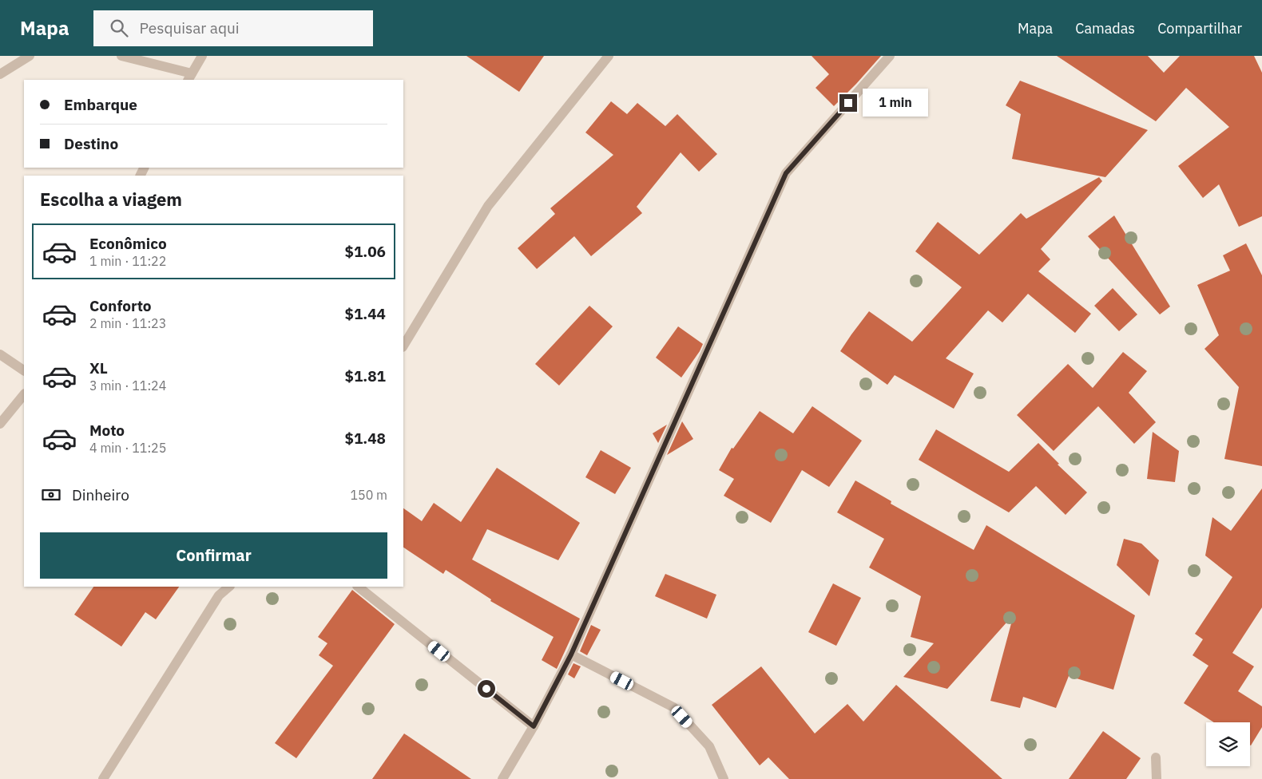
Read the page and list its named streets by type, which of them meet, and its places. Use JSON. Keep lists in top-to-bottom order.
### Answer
{
  "page": {
    "header": "Mapa",
    "search": "Pesquisar aqui",
    "nav": ["Mapa", "Camadas", "Compartilhar"],
    "banner": ["Embarque", "Destino"],
    "bubble": "1 min",
    "heading": "Escolha a viagem",
    "list": [
      {
        "name": "Econômico",
        "note": "1 min · 11:22",
        "value": "$1.06"
      },
      {
        "name": "Conforto",
        "note": "2 min · 11:23",
        "value": "$1.44"
      },
      {
        "name": "XL",
        "note": "3 min · 11:24",
        "value": "$1.81"
      },
      {
        "name": "Moto",
        "note": "4 min · 11:25",
        "value": "$1.48"
      }
    ],
    "pay": ["Dinheiro", "150 m"],
    "buttons": "Confirmar"
  }
}
